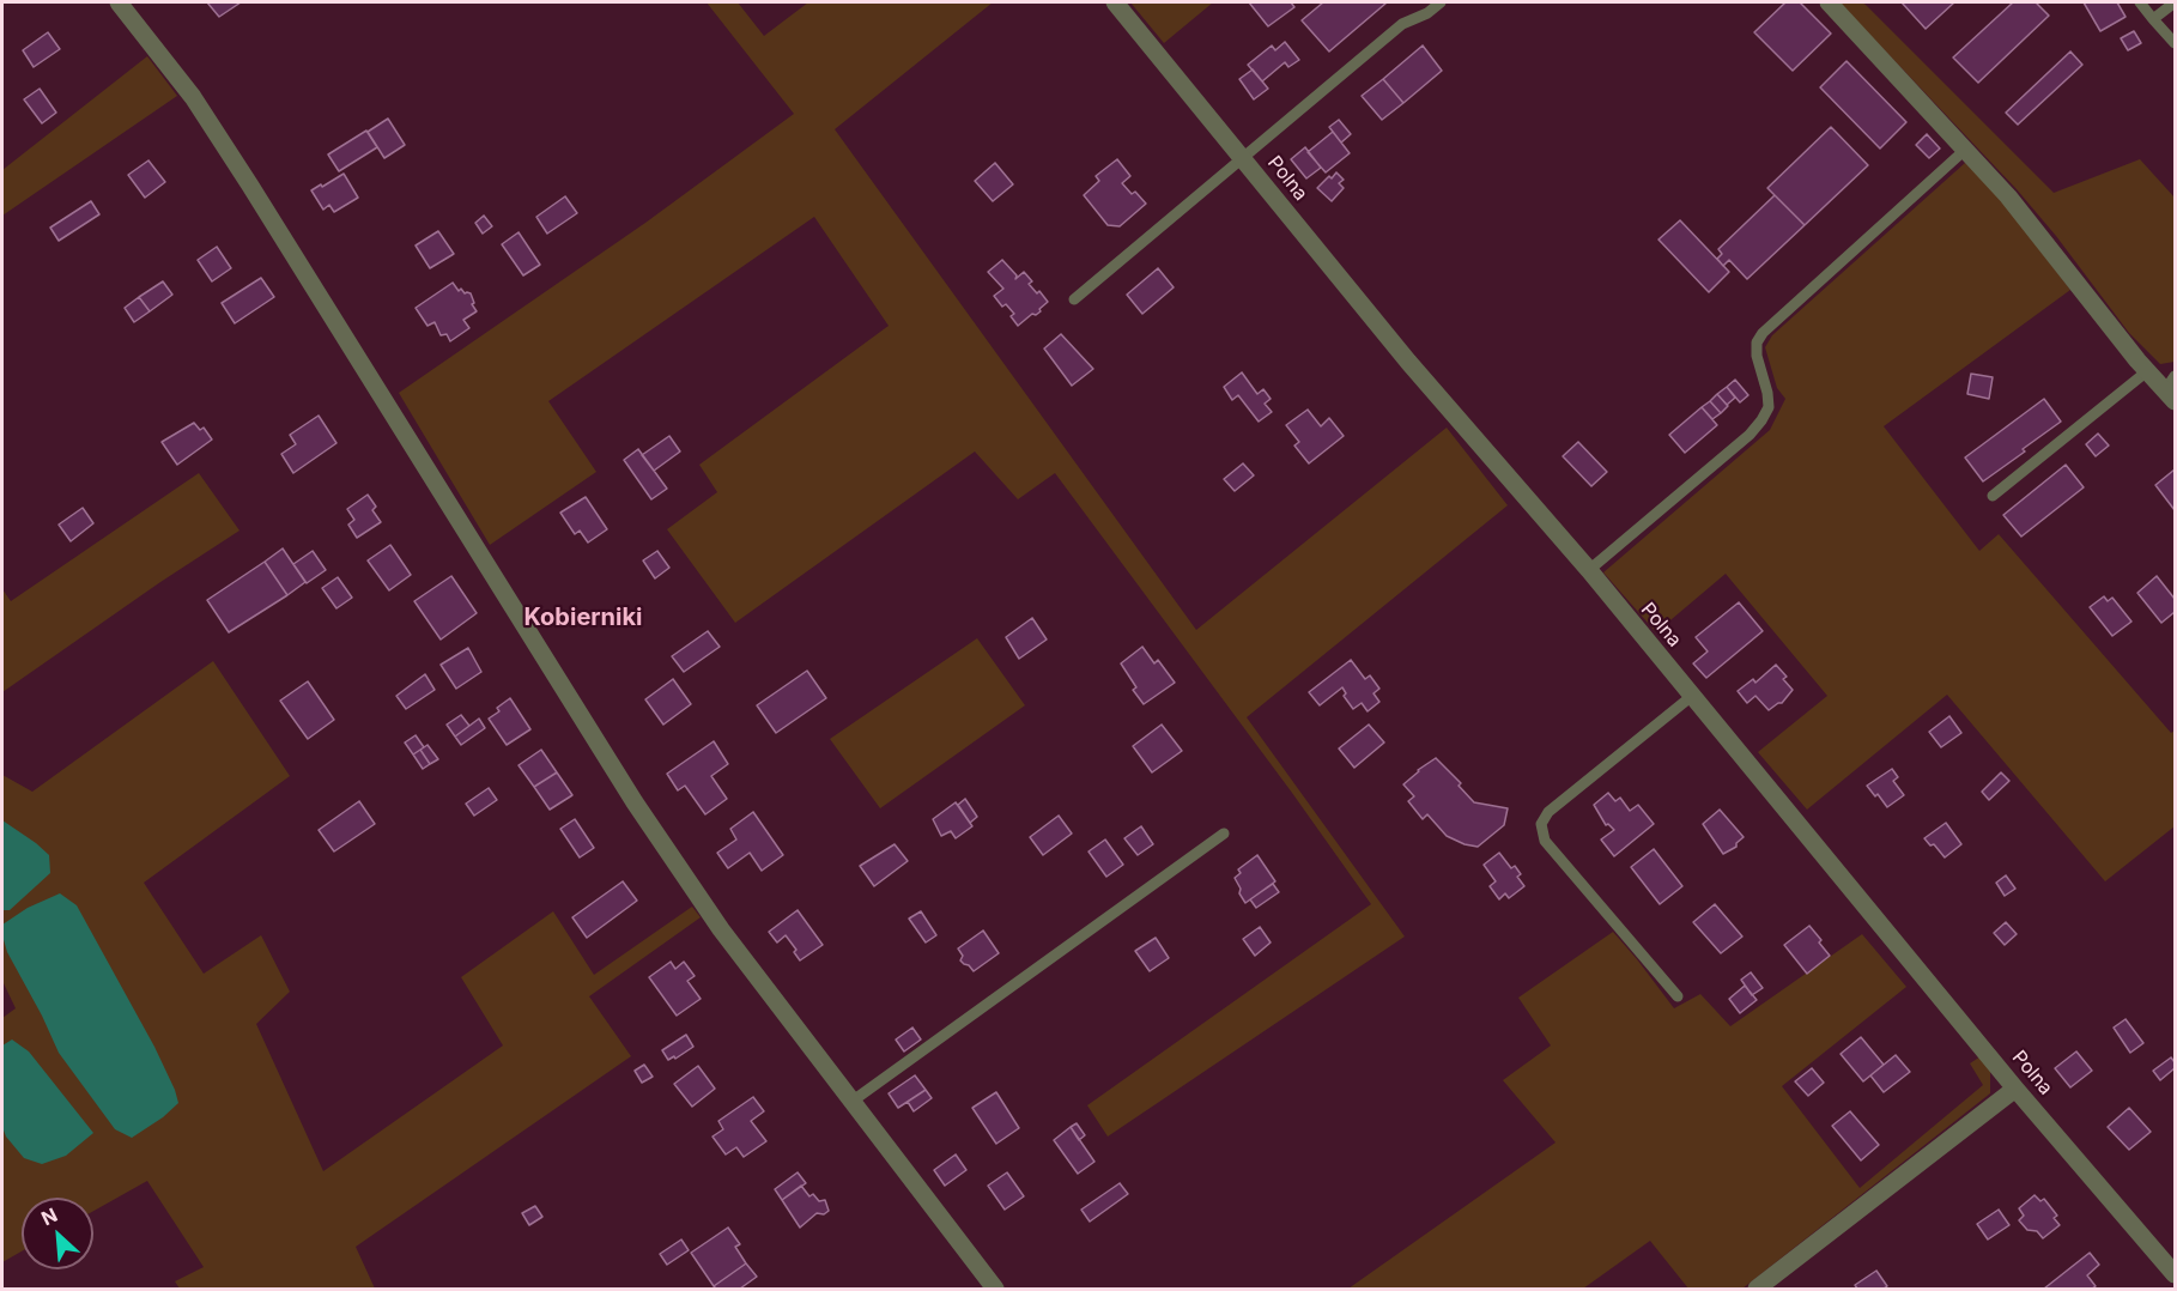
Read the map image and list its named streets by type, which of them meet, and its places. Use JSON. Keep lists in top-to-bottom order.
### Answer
{
  "streets": {
    "street": ["Polna"]
  },
  "districts": ["Kobierniki"],
  "north": "top left"
}
